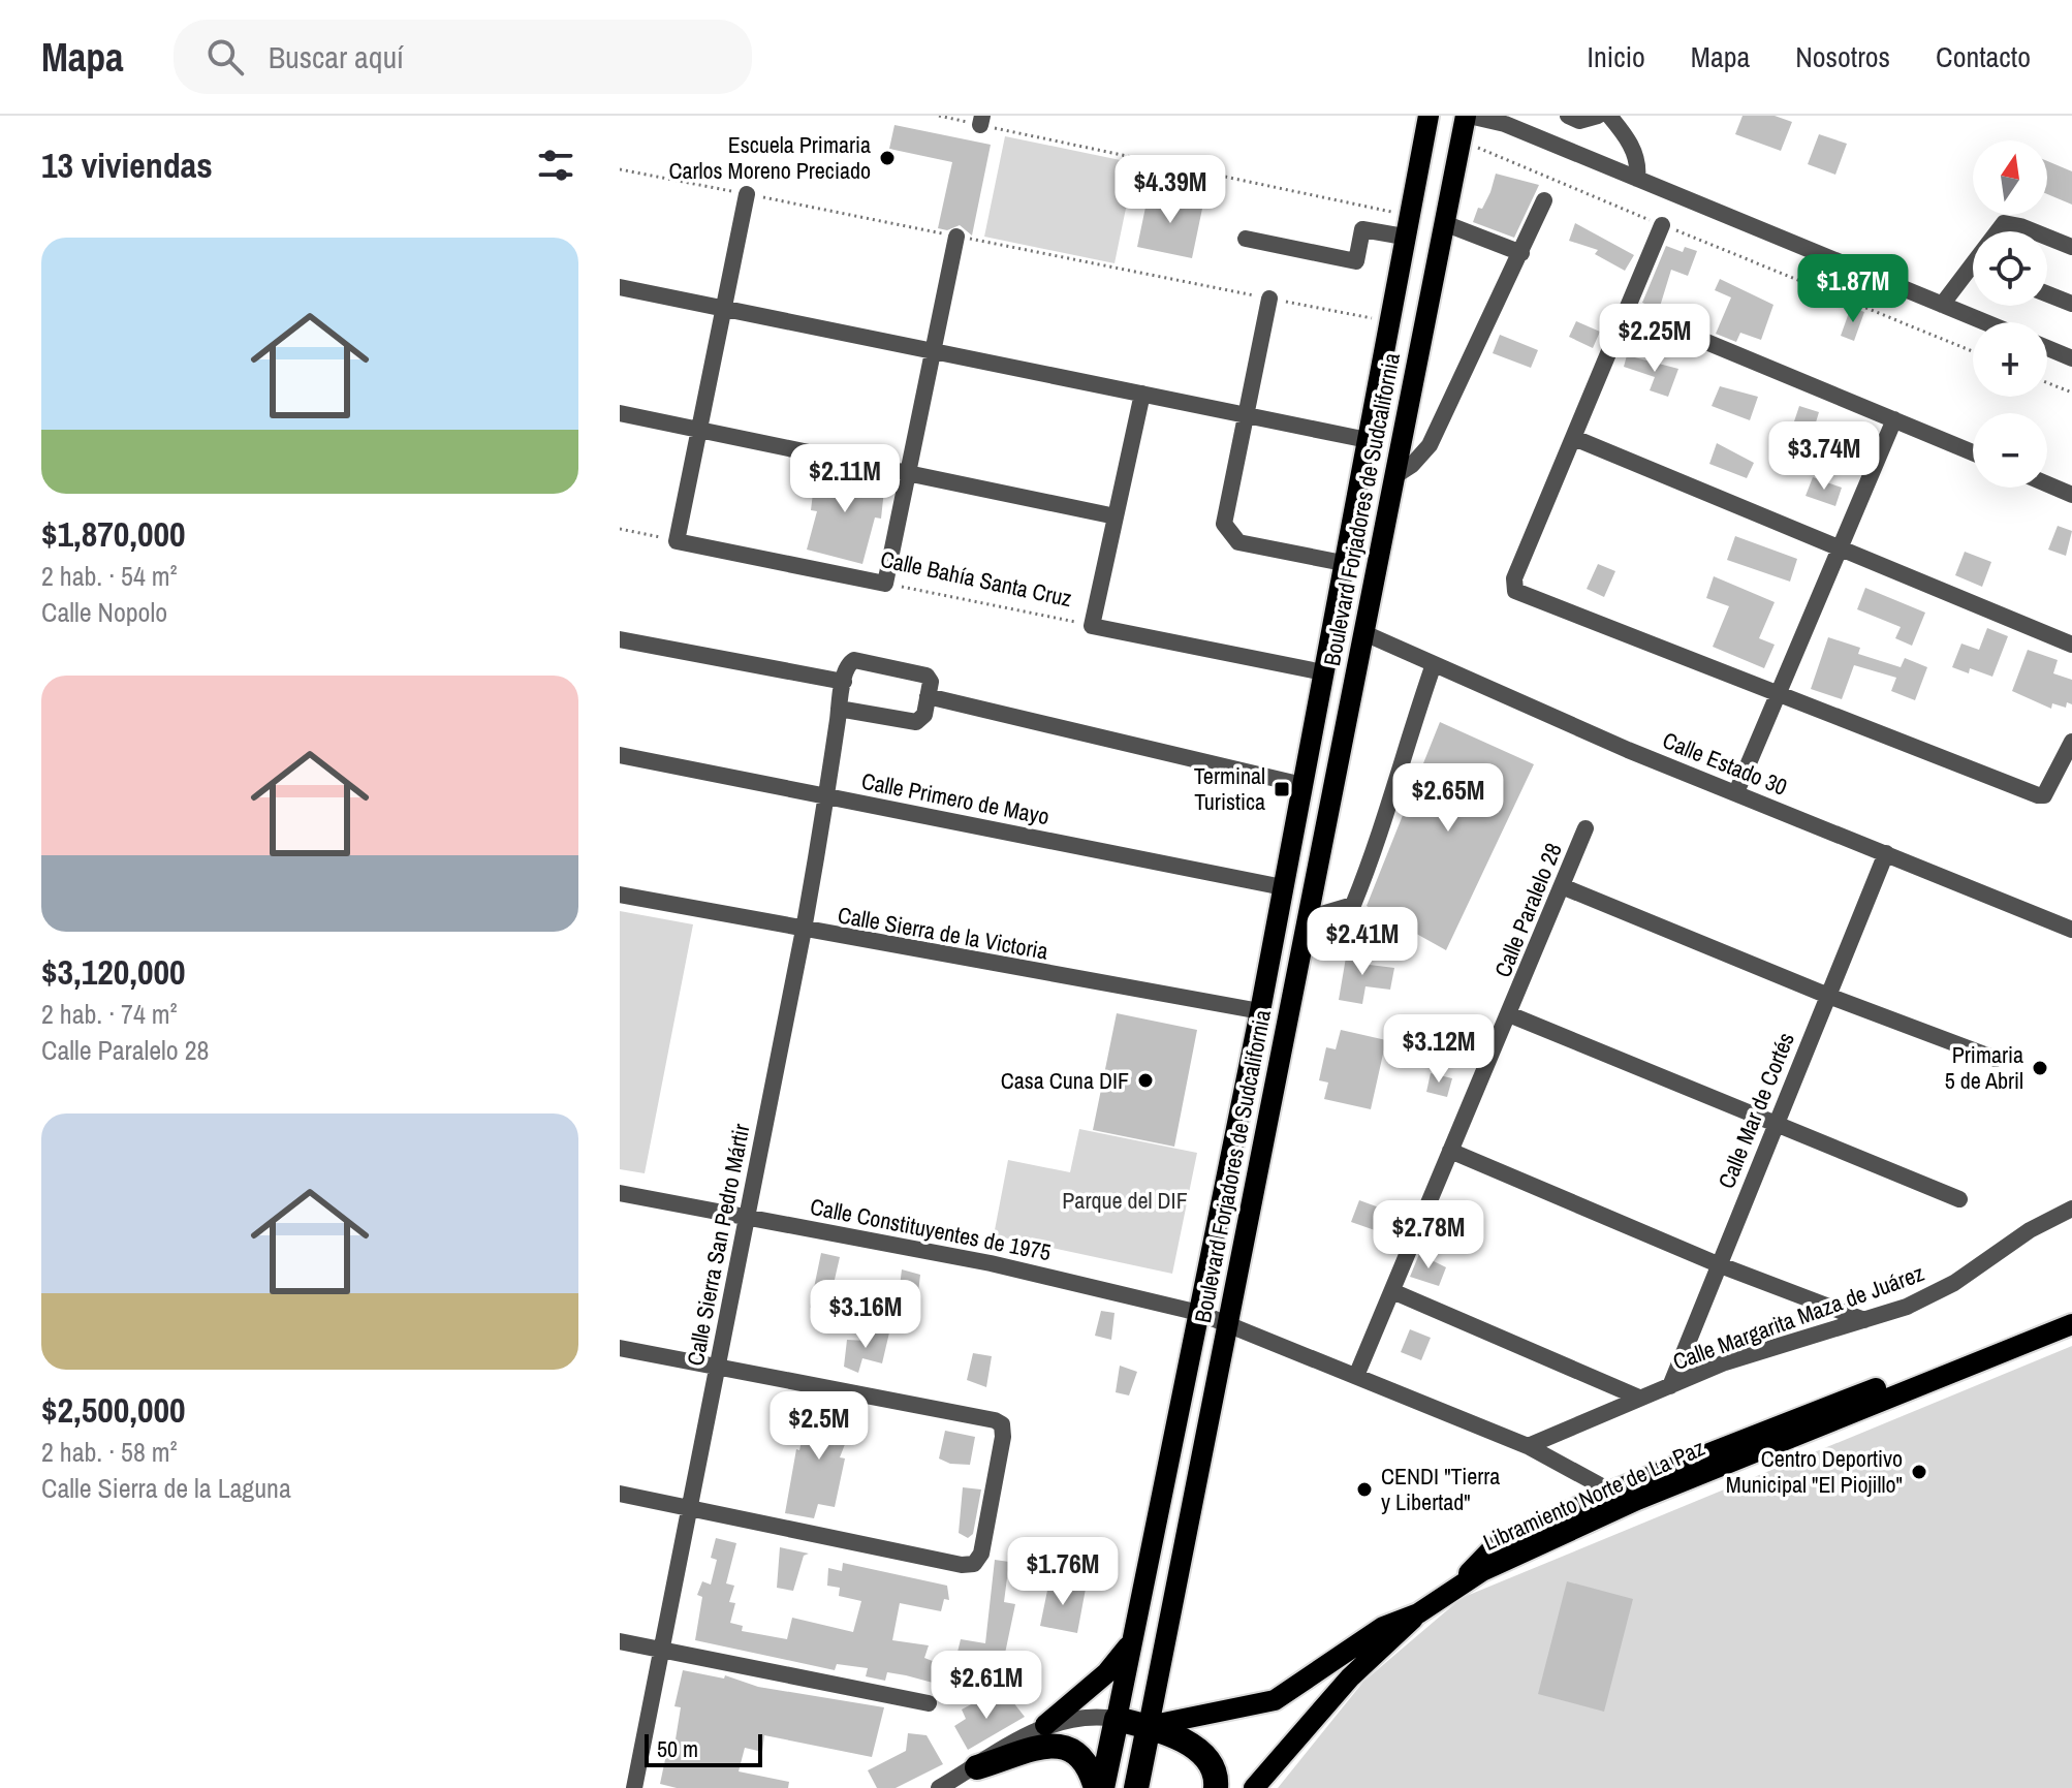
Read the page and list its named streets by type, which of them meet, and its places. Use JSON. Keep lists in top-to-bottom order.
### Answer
{
  "streets": {
    "highway": ["Boulevard Forjadores de Sudcalifornia"],
    "main road": ["Libramiento Norte de La Paz"],
    "street": [
      "Calle Bahía Santa Cruz",
      "Calle Estado 30",
      "Calle Primero de Mayo",
      "Calle Paralelo 28",
      "Calle Sierra de la Victoria",
      "Calle Mar de Cortés",
      "Calle Constituyentes de 1975",
      "Calle Sierra San Pedro Mártir",
      "Calle Margarita Maza de Juárez"
    ]
  },
  "crossings": [
    ["Boulevard Forjadores de Sudcalifornia", "Calle Bahía Santa Cruz"],
    ["Boulevard Forjadores de Sudcalifornia", "Calle Estado 30"],
    ["Boulevard Forjadores de Sudcalifornia", "Calle Primero de Mayo"],
    ["Boulevard Forjadores de Sudcalifornia", "Calle Sierra de la Victoria"],
    ["Boulevard Forjadores de Sudcalifornia", "Calle Constituyentes de 1975"],
    ["Boulevard Forjadores de Sudcalifornia", "Libramiento Norte de La Paz"],
    ["Calle Estado 30", "Calle Mar de Cortés"],
    ["Calle Primero de Mayo", "Calle Sierra San Pedro Mártir"],
    ["Calle Sierra de la Victoria", "Calle Sierra San Pedro Mártir"],
    ["Calle Mar de Cortés", "Calle Margarita Maza de Juárez"],
    ["Calle Constituyentes de 1975", "Calle Sierra San Pedro Mártir"]
  ],
  "parks": ["Parque del DIF"],
  "places": {
    "other": [
      "Escuela Primaria Carlos Moreno Preciado",
      "Primaria 5 de Abril",
      "Casa Cuna DIF",
      "Centro Deportivo Municipal \"El Piojillo\"",
      "CENDI \"Tierra y Libertad\""
    ],
    "transit": ["Terminal Turistica"]
  },
  "scale_bar": "50 m",
  "north": "top",
  "page": {
    "header": "Mapa",
    "search": "Buscar aquí",
    "nav": [
      "Inicio",
      "Mapa",
      "Nosotros",
      "Contacto"
    ],
    "heading": "13 viviendas",
    "map_buttons": ["+", "−"],
    "price": [
      "$4.39M",
      "$1.87M",
      "$2.25M",
      "$3.74M",
      "$2.11M",
      "$2.65M",
      "$2.41M",
      "$3.12M",
      "$2.78M",
      "$3.16M",
      "$2.5M",
      "$1.76M",
      "$2.61M"
    ],
    "list": [
      {
        "name": "$1,870,000",
        "note": "2 hab. · 54 m² · Calle Nopolo"
      },
      {
        "name": "$3,120,000",
        "note": "2 hab. · 74 m² · Calle Paralelo 28"
      },
      {
        "name": "$2,500,000",
        "note": "2 hab. · 58 m² · Calle Sierra de la Laguna"
      }
    ],
    "scale": "50 m"
  }
}
